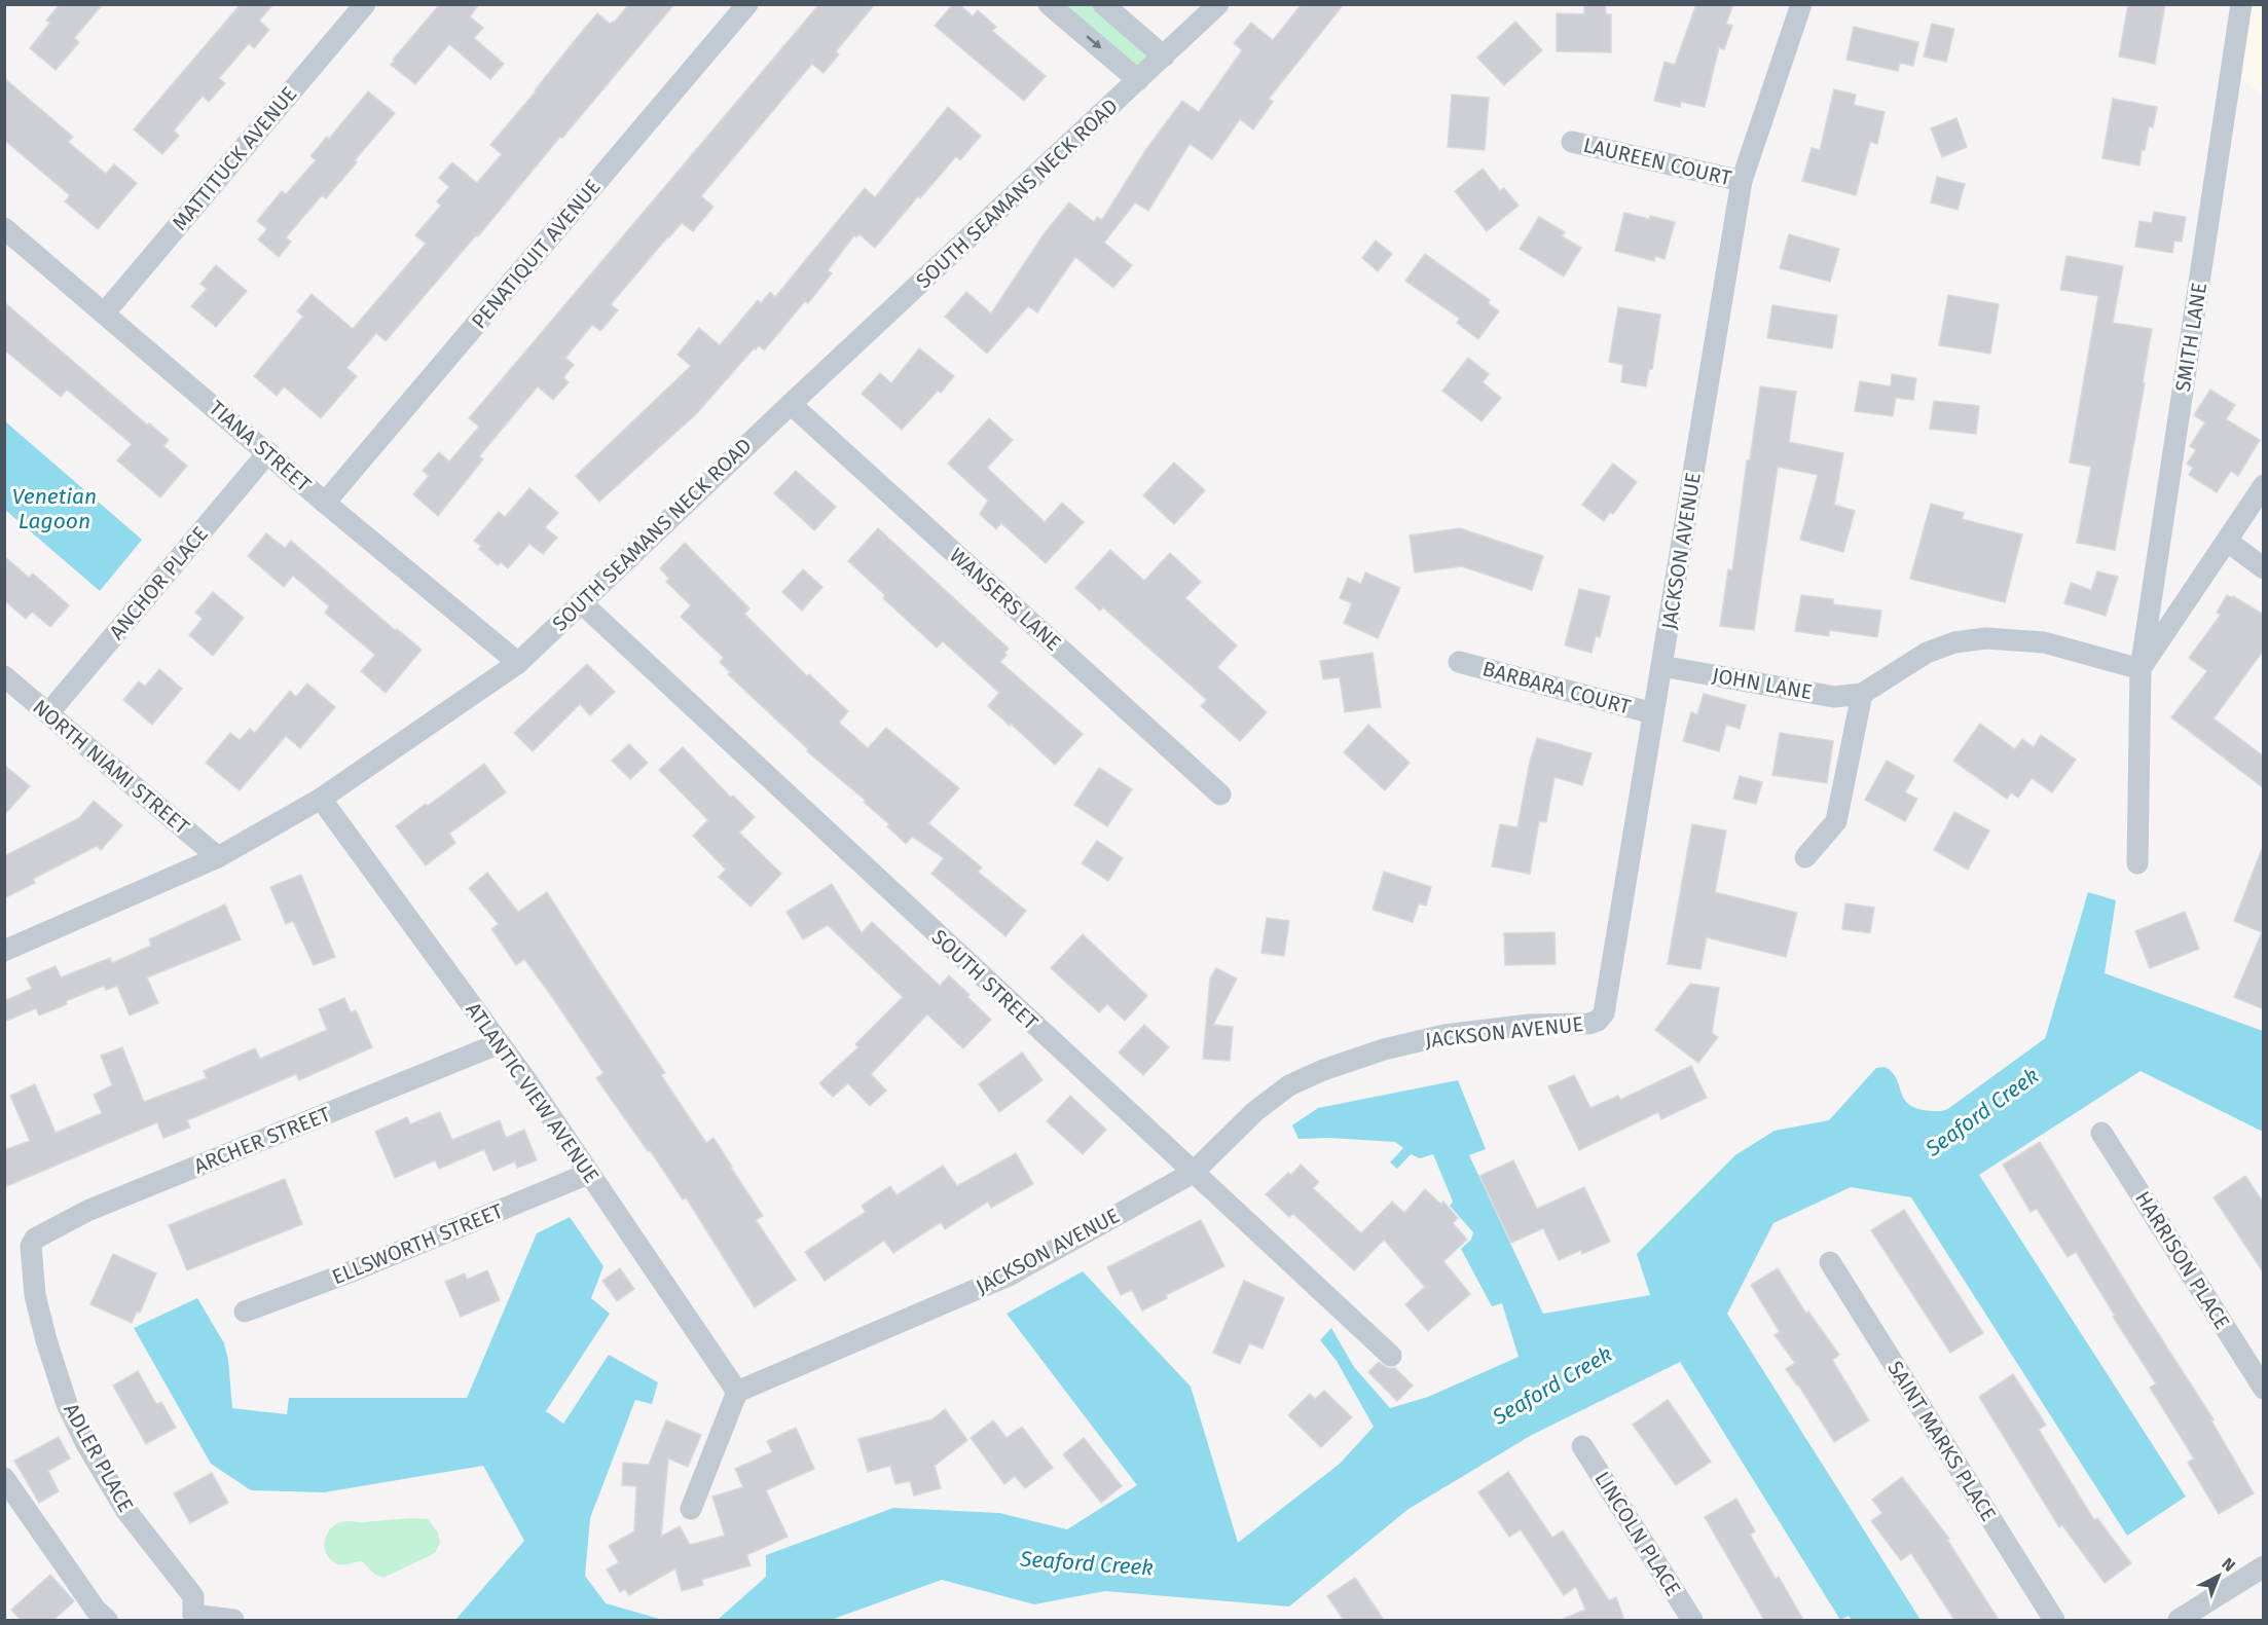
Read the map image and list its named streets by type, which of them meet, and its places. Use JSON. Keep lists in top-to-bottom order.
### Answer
{
  "streets": {
    "street": [
      "MATTITUCK AVENUE",
      "LAUREEN COURT",
      "SOUTH SEAMANS NECK ROAD",
      "PENATIQUIT AVENUE",
      "SMITH LANE",
      "TIANA STREET",
      "JACKSON AVENUE",
      "ANCHOR PLACE",
      "WANSERS LANE",
      "JOHN LANE",
      "BARBARA COURT",
      "NORTH NIAMI STREET",
      "SOUTH STREET",
      "ATLANTIC VIEW AVENUE",
      "ARCHER STREET",
      "ELLSWORTH STREET",
      "HARRISON PLACE",
      "SAINT MARKS PLACE",
      "ADLER PLACE",
      "LINCOLN PLACE"
    ]
  },
  "crossings": [
    ["MATTITUCK AVENUE", "TIANA STREET"],
    ["LAUREEN COURT", "JACKSON AVENUE"],
    ["SOUTH SEAMANS NECK ROAD", "TIANA STREET"],
    ["SOUTH SEAMANS NECK ROAD", "WANSERS LANE"],
    ["SOUTH SEAMANS NECK ROAD", "NORTH NIAMI STREET"],
    ["SOUTH SEAMANS NECK ROAD", "SOUTH STREET"],
    ["SOUTH SEAMANS NECK ROAD", "ATLANTIC VIEW AVENUE"],
    ["PENATIQUIT AVENUE", "TIANA STREET"],
    ["SMITH LANE", "JOHN LANE"],
    ["TIANA STREET", "ANCHOR PLACE"],
    ["JACKSON AVENUE", "JOHN LANE"],
    ["JACKSON AVENUE", "BARBARA COURT"],
    ["JACKSON AVENUE", "SOUTH STREET"],
    ["JACKSON AVENUE", "ATLANTIC VIEW AVENUE"],
    ["ANCHOR PLACE", "NORTH NIAMI STREET"],
    ["ATLANTIC VIEW AVENUE", "ARCHER STREET"],
    ["ATLANTIC VIEW AVENUE", "ELLSWORTH STREET"],
    ["ARCHER STREET", "ADLER PLACE"]
  ],
  "water": ["Venetian Lagoon", "Seaford Creek"],
  "north": "top right"
}
